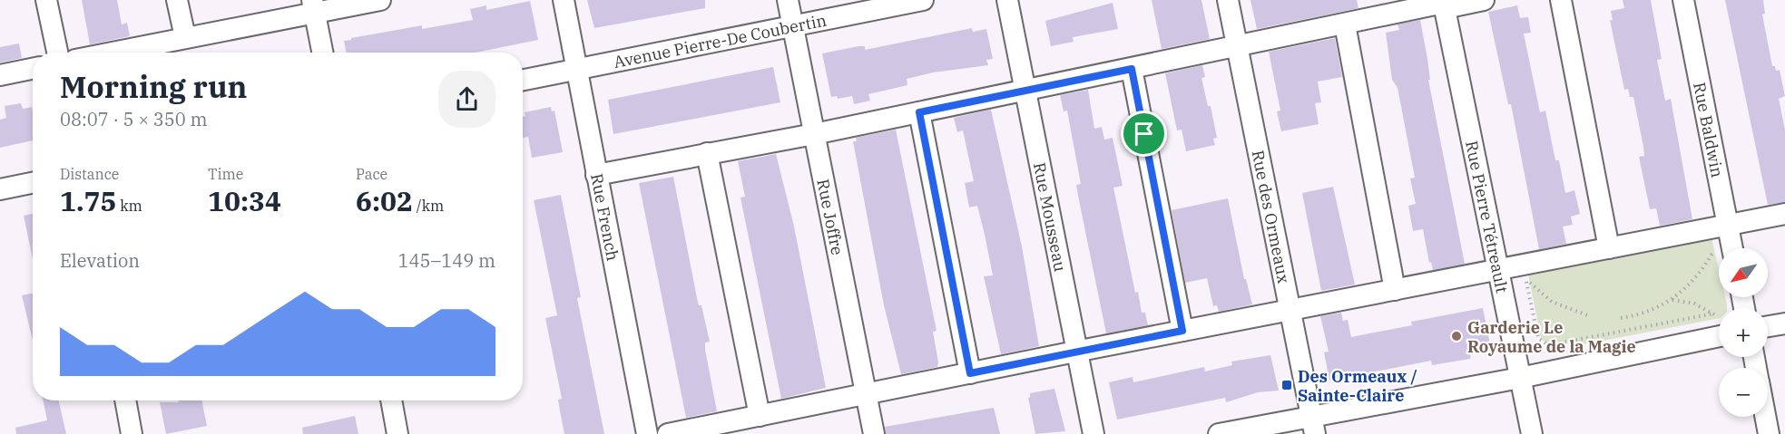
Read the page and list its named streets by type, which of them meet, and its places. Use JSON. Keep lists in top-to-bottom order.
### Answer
{
  "streets": {
    "street": [
      "Avenue Pierre-De Coubertin",
      "Rue Baldwin",
      "Rue French",
      "Rue Joffre",
      "Rue Mousseau",
      "Rue des Ormeaux",
      "Rue Pierre Tétreault"
    ]
  },
  "crossings": [
    ["Avenue Pierre-De Coubertin", "Rue French"],
    ["Avenue Pierre-De Coubertin", "Rue Joffre"]
  ],
  "places": {
    "other": ["Garderie Le Royaume de la Magie"],
    "transit": ["Des Ormeaux / Sainte-Claire"]
  },
  "north": "bottom left",
  "page": {
    "heading": ["Morning run", "08:07 · 5 × 350 m"],
    "stats": [
      ["Distance", "1.75 km"],
      ["Time", "10:34"],
      ["Pace", "6:02 /km"]
    ],
    "chart": ["Elevation", "145–149 m"],
    "map_buttons": ["+", "−"]
  }
}
